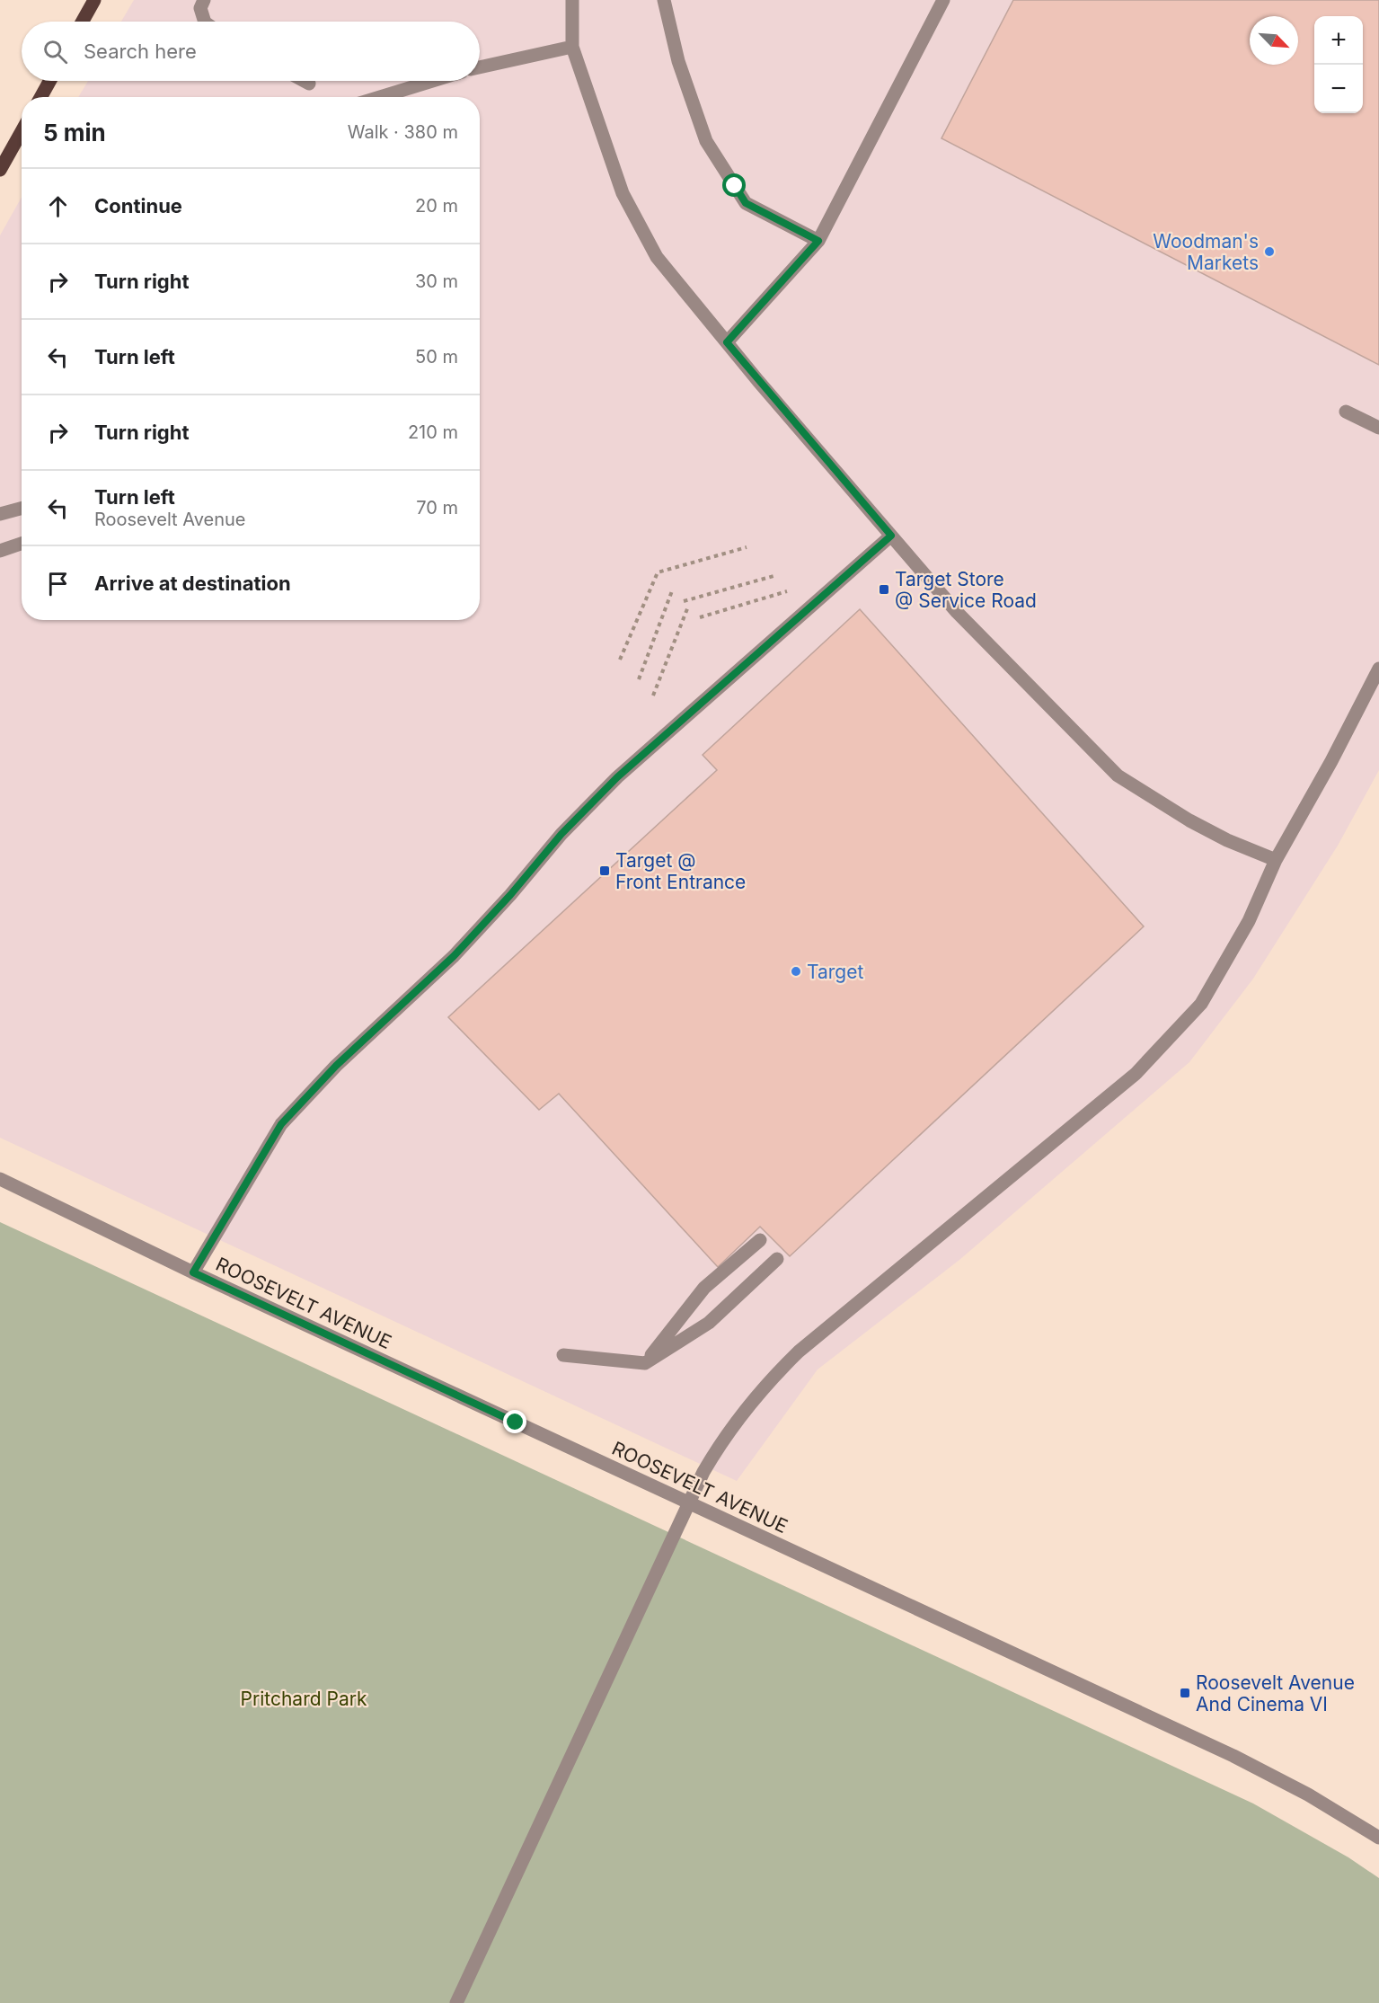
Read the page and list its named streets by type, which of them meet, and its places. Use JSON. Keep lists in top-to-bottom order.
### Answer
{
  "streets": {
    "street": ["ROOSEVELT AVENUE"]
  },
  "parks": ["Pritchard Park"],
  "places": {
    "other": ["Woodman's Markets", "Target"],
    "transit": ["Target Store @ Service Road", "Target @ Front Entrance", "Roosevelt Avenue And Cinema VI"]
  },
  "north": "bottom right",
  "page": {
    "map_buttons": ["+", "−"],
    "search": "Search here",
    "heading": ["5 min", "Walk · 380 m"],
    "list": [
      ["Continue", "20 m"],
      ["Turn right", "30 m"],
      ["Turn left", "50 m"],
      ["Turn right", "210 m"],
      ["Turn left", "Roosevelt Avenue", "70 m"],
      "Arrive at destination"
    ]
  }
}
